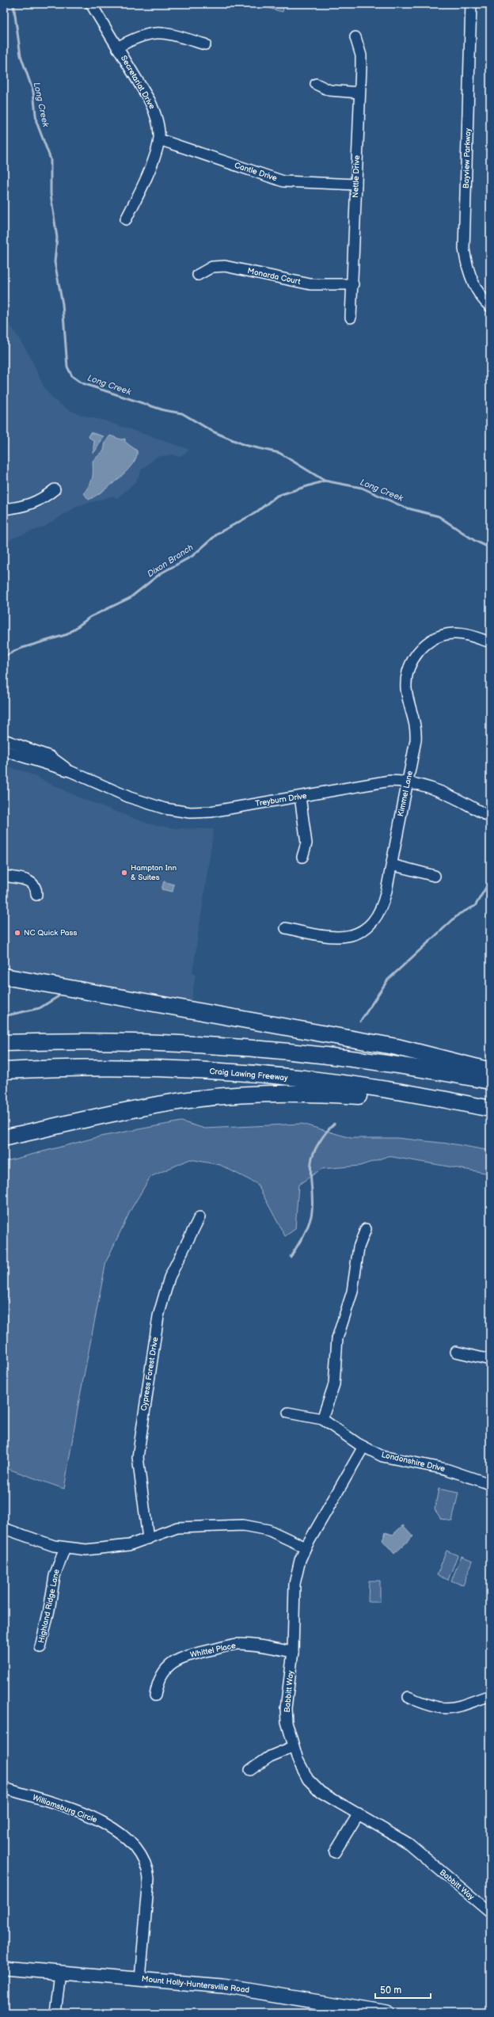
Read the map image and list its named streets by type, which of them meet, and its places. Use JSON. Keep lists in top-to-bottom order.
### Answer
{
  "streets": {
    "highway": ["Craig Lawing Freeway"],
    "main road": ["Mount Holly-Huntersville Road"],
    "street": [
      "Secretariat Drive",
      "Bayview Parkway",
      "Cantle Drive",
      "Nettle Drive",
      "Monarda Court",
      "Kimmel Lane",
      "Treyburn Drive",
      "Cypress Forest Drive",
      "Londonshire Drive",
      "Highland Ridge Lane",
      "Whittel Place",
      "Babbitt Way",
      "Williamsburg Circle"
    ]
  },
  "crossings": [
    ["Secretariat Drive", "Cantle Drive"],
    ["Cantle Drive", "Nettle Drive"],
    ["Nettle Drive", "Monarda Court"],
    ["Kimmel Lane", "Treyburn Drive"],
    ["Londonshire Drive", "Babbitt Way"],
    ["Whittel Place", "Babbitt Way"],
    ["Williamsburg Circle", "Mount Holly-Huntersville Road"]
  ],
  "water": ["Long Creek", "Dixon Branch"],
  "places": ["Hampton Inn & Suites", "NC Quick Pass"],
  "scale_bar": "50 m"
}
